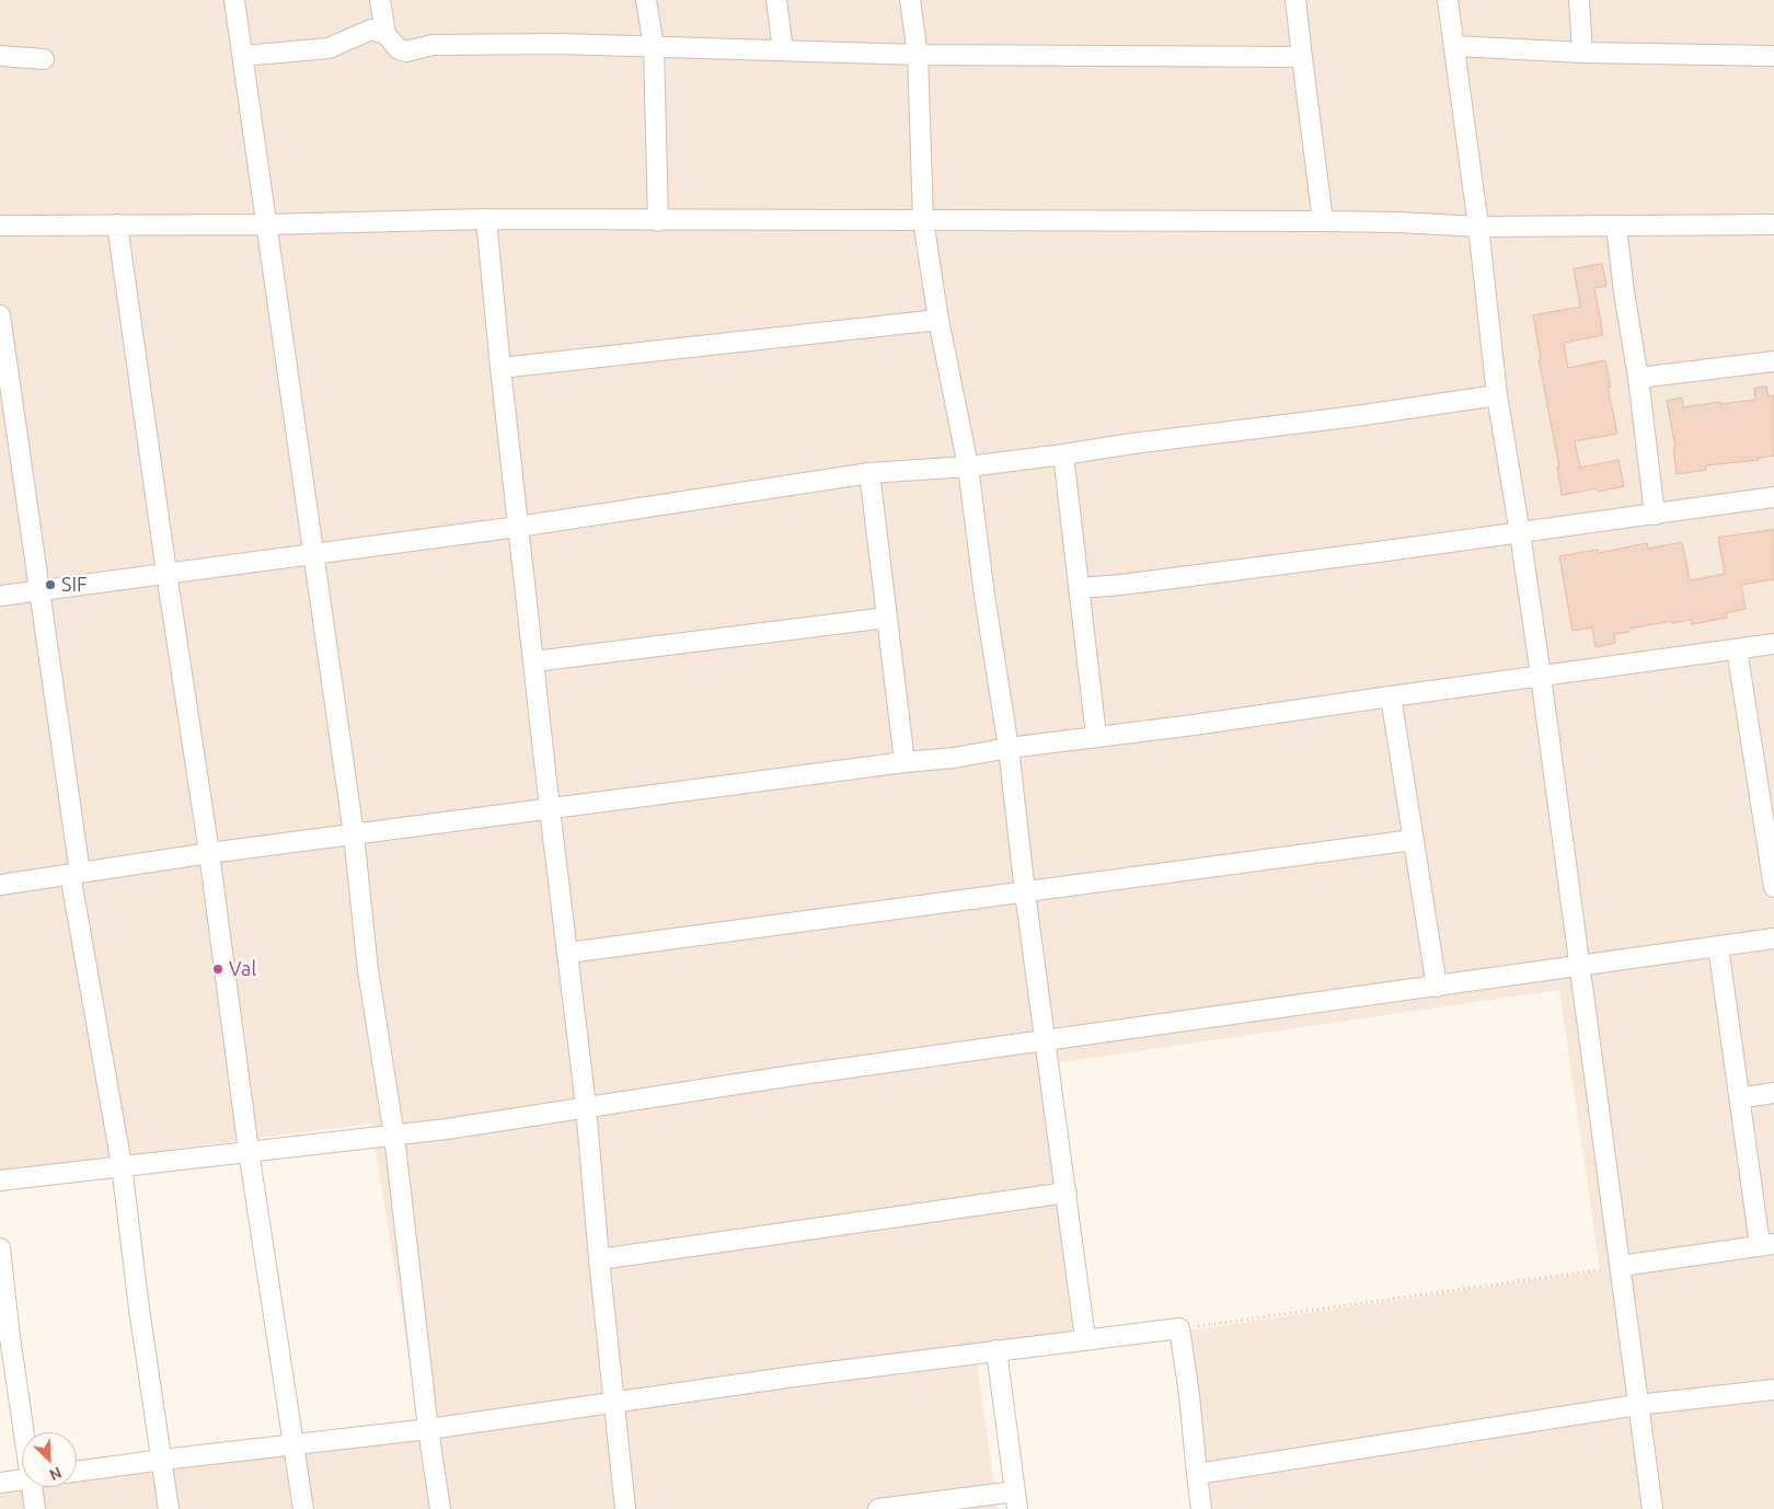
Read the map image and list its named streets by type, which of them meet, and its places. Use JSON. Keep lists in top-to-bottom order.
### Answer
{
  "places": ["SIF", "Val"],
  "north": "bottom right"
}
